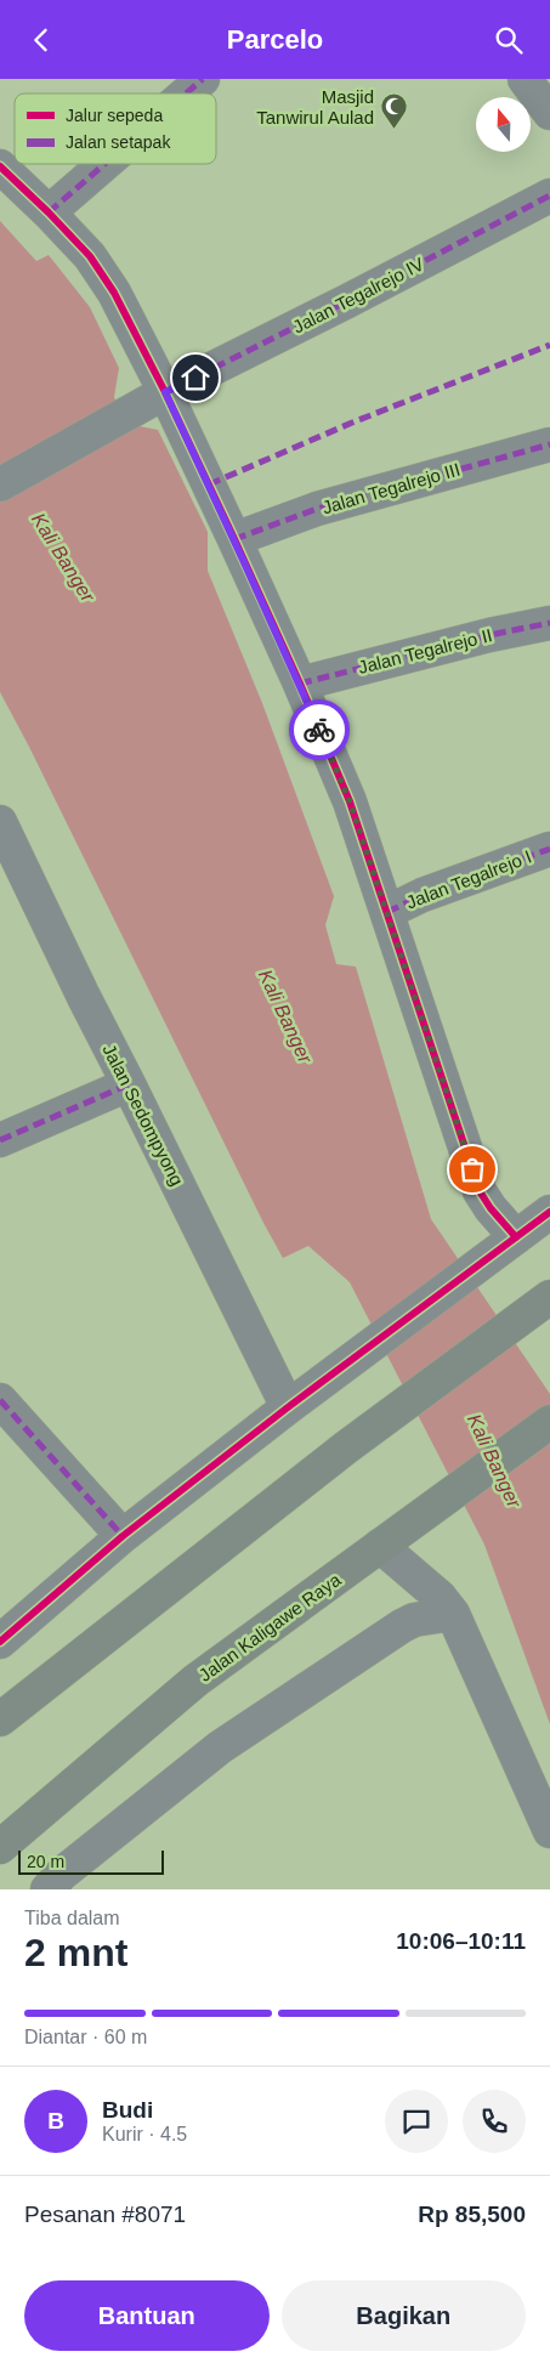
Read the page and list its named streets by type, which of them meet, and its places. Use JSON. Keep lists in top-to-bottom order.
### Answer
{
  "streets": {
    "highway": ["Jalan Kaligawe Raya"],
    "street": [
      "Jalan Tegalrejo IV",
      "Jalan Tegalrejo III",
      "Jalan Tegalrejo II",
      "Jalan Tegalrejo I",
      "Jalan Sedompyong"
    ]
  },
  "water": ["Kali Banger"],
  "places": {
    "mosque": ["Masjid Tanwirul Aulad"]
  },
  "legend": ["Jalur sepeda", "Jalan setapak"],
  "scale_bar": "20 m",
  "north": "top",
  "page": {
    "header": "Parcelo",
    "scale": "20 m",
    "heading": ["2 mnt", "Tiba dalam", "10:06–10:11"],
    "panel": [
      "Budi",
      "Kurir · 4.5",
      "Pesanan #8071",
      "Rp 85,500"
    ],
    "bar": "Diantar · 60 m",
    "round": "B",
    "buttons": ["Bantuan", "Bagikan"]
  }
}
